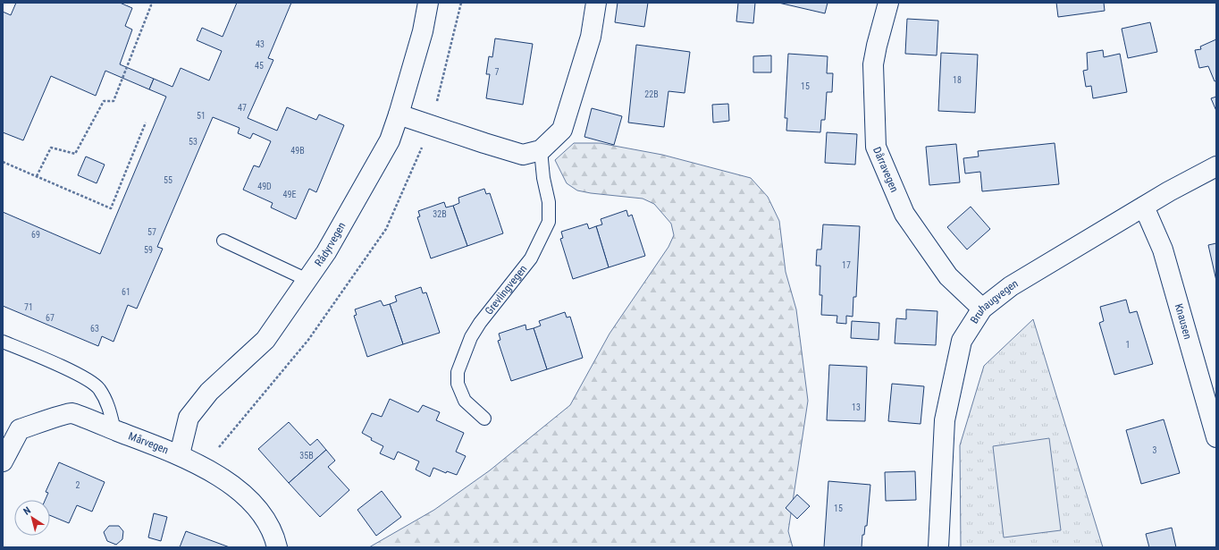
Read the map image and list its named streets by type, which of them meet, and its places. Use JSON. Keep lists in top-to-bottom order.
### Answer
{
  "streets": {
    "street": [
      "Dårravegen",
      "Rådyrvegen",
      "Bruhaugvegen",
      "Knausen",
      "Mårvegen"
    ],
    "lane": ["Grevlingvegen"]
  },
  "crossings": [
    ["Dårravegen", "Bruhaugvegen"],
    ["Rådyrvegen", "Mårvegen"],
    ["Bruhaugvegen", "Knausen"]
  ],
  "house_numbers": [
    "43",
    "45",
    "7",
    "18",
    "15",
    "22B",
    "47",
    "51",
    "53",
    "49B",
    "55",
    "49D",
    "49E",
    "32B",
    "57",
    "69",
    "59",
    "17",
    "61",
    "71",
    "67",
    "63",
    "1",
    "13",
    "3",
    "35B",
    "2",
    "15"
  ],
  "north": "top left"
}
